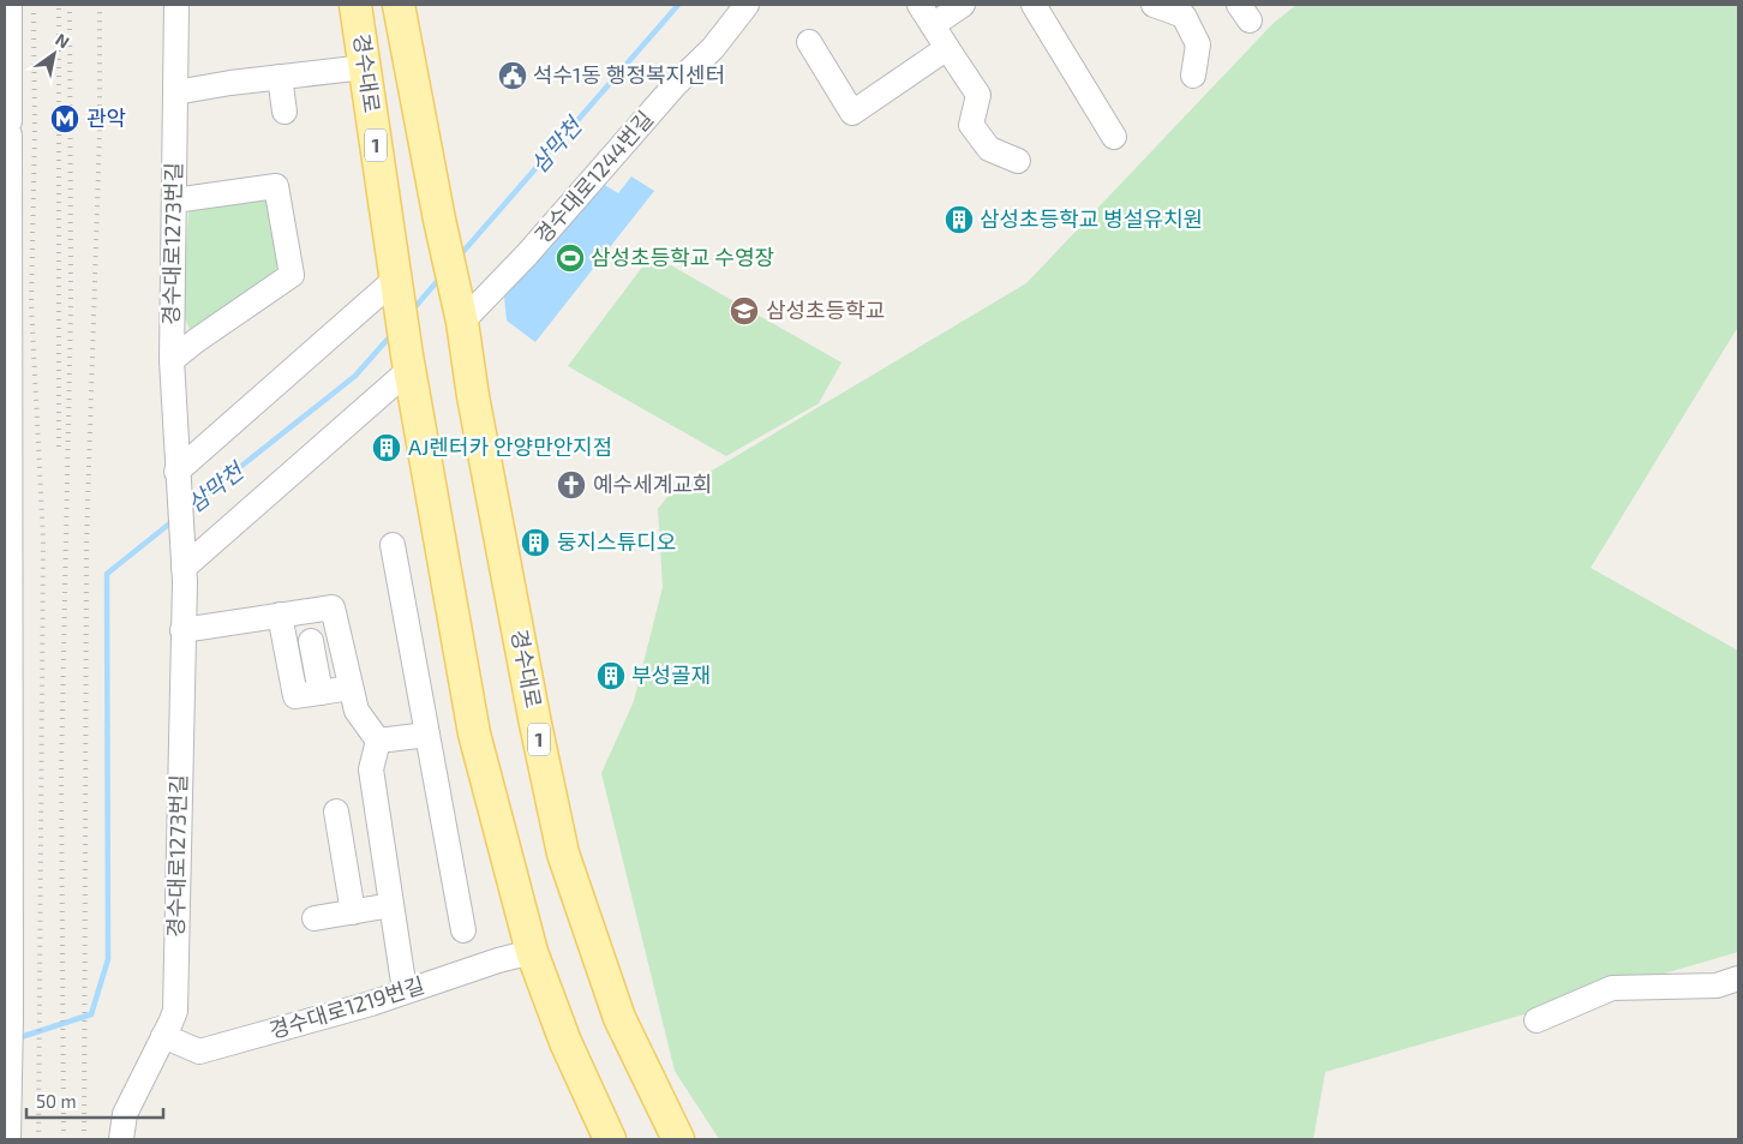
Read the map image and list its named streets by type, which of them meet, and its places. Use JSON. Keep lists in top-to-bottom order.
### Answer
{
  "streets": {
    "main road": ["경수대로", "1"],
    "street": ["경수대로1244번길", "경수대로1273번길", "경수대로1219번길"]
  },
  "crossings": [
    ["경수대로", "1"],
    ["경수대로", "경수대로1244번길"],
    ["1", "경수대로1219번길"],
    ["경수대로1273번길", "경수대로1219번길"]
  ],
  "water": ["삼막천"],
  "places": {
    "public building": ["석수1동 행정복지센터"],
    "metro station": ["관악"],
    "building": [
      "삼성초등학교 병설유치원",
      "AJ렌터카 안양만안지점",
      "둥지스튜디오",
      "부성골재"
    ],
    "sports": ["삼성초등학교 수영장"],
    "school or university": ["삼성초등학교"],
    "church": ["예수세계교회"]
  },
  "scale_bar": "50 m",
  "north": "top right"
}
